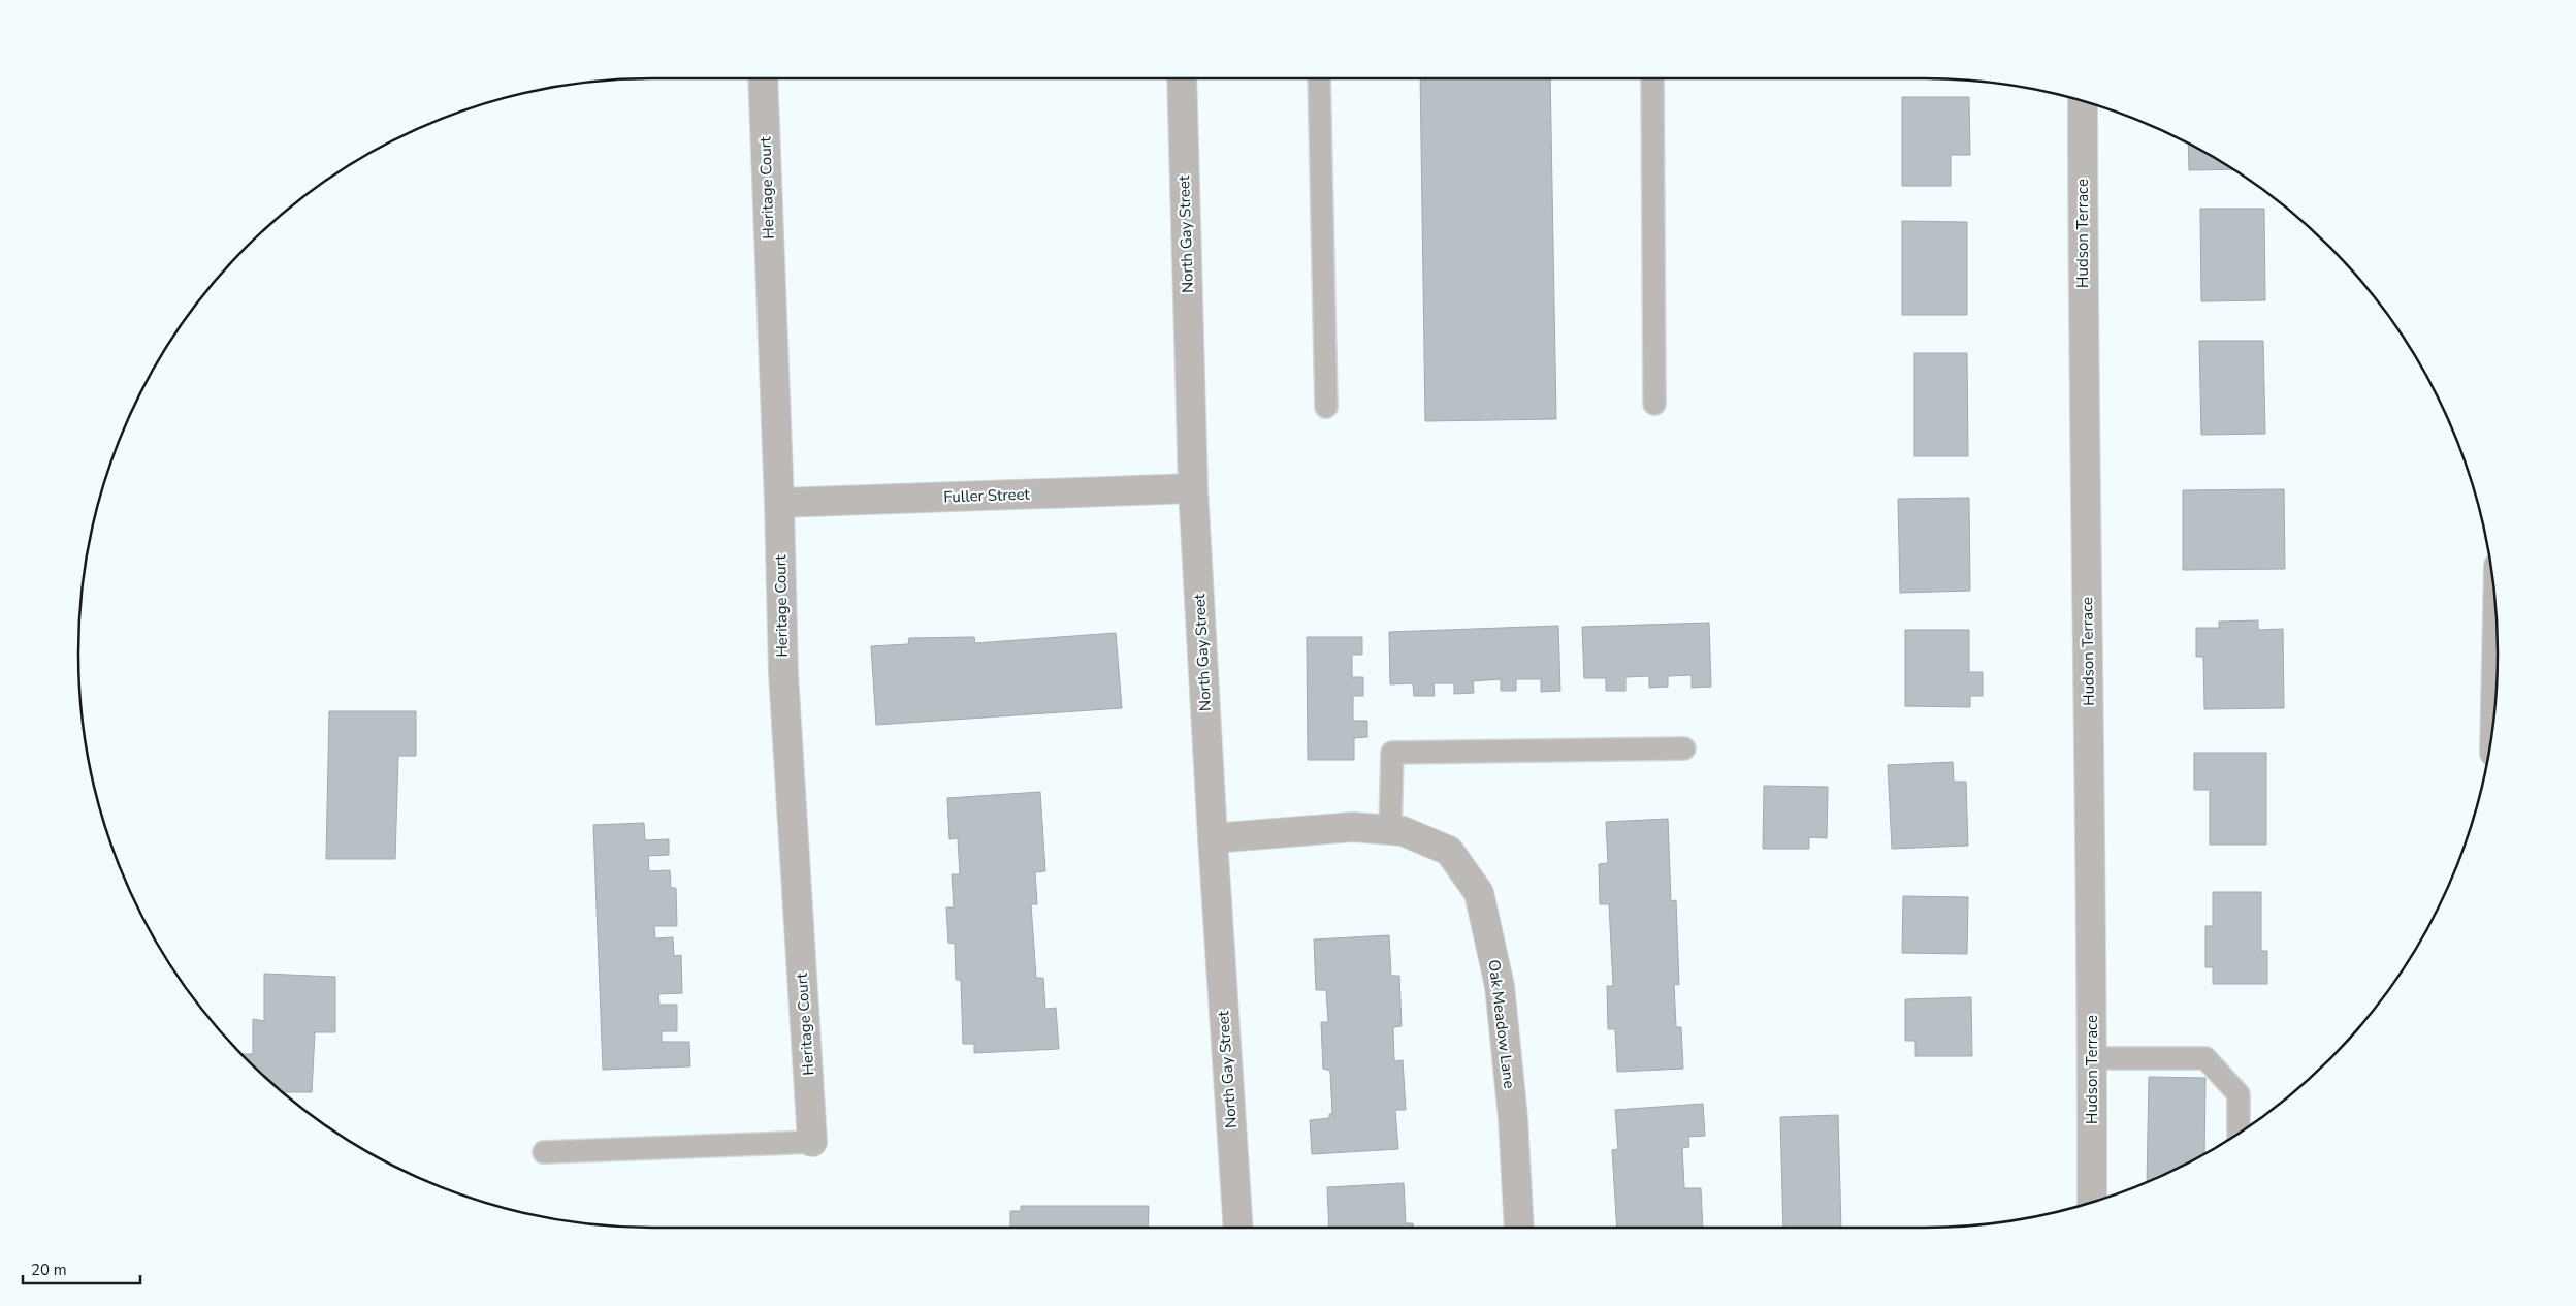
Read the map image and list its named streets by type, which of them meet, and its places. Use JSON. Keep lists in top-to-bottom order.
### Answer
{
  "streets": {
    "street": [
      "Heritage Court",
      "Hudson Terrace",
      "North Gay Street",
      "Fuller Street",
      "Oak Meadow Lane"
    ]
  },
  "crossings": [
    ["Heritage Court", "Fuller Street"],
    ["North Gay Street", "Fuller Street"],
    ["North Gay Street", "Oak Meadow Lane"]
  ],
  "scale_bar": "20 m"
}
